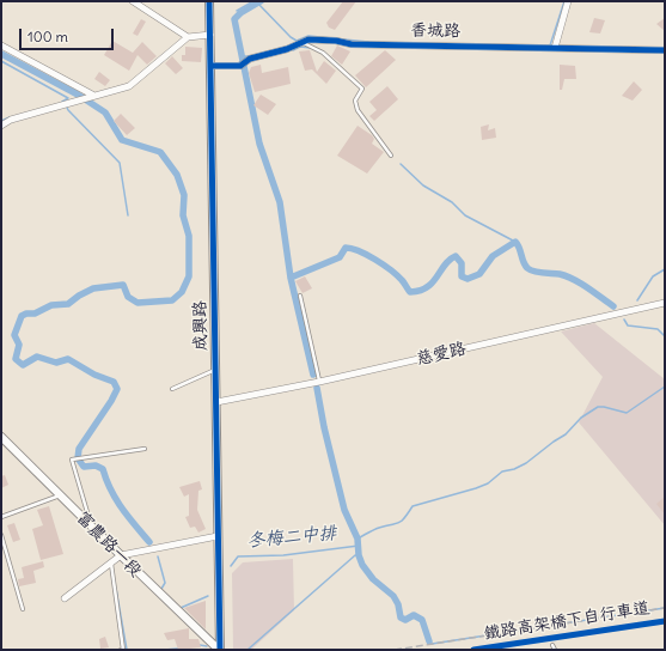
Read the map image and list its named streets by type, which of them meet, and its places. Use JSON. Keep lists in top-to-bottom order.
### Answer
{
  "streets": {
    "street": [
      "香城路",
      "成興路",
      "慈愛路",
      "富農路一段"
    ],
    "cycle path": ["鐵路高架橋下自行車道"]
  },
  "crossings": [
    ["香城路", "成興路"],
    ["成興路", "慈愛路"],
    ["成興路", "富農路一段"]
  ],
  "water": ["冬梅二中排"],
  "scale_bar": "100 m"
}
